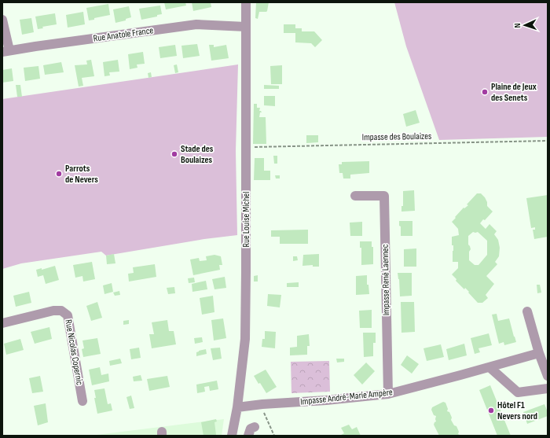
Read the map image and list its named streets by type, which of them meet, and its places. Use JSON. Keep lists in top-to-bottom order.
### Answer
{
  "streets": {
    "street": [
      "Rue Anatole France",
      "Rue Louise Michel",
      "Impasse René Laennec",
      "Rue Nicolas Copernic",
      "Impasse André-Marie Ampère"
    ],
    "path": ["Impasse des Boulaizes"]
  },
  "crossings": [
    ["Rue Anatole France", "Rue Louise Michel"],
    ["Impasse des Boulaizes", "Rue Louise Michel"],
    ["Rue Louise Michel", "Impasse André-Marie Ampère"],
    ["Impasse René Laennec", "Impasse André-Marie Ampère"]
  ],
  "places": [
    "Plaine de Jeux des Senets",
    "Stade des Boulaizes",
    "Parrots de Nevers",
    "Hôtel F1 Nevers nord"
  ],
  "north": "left"
}
